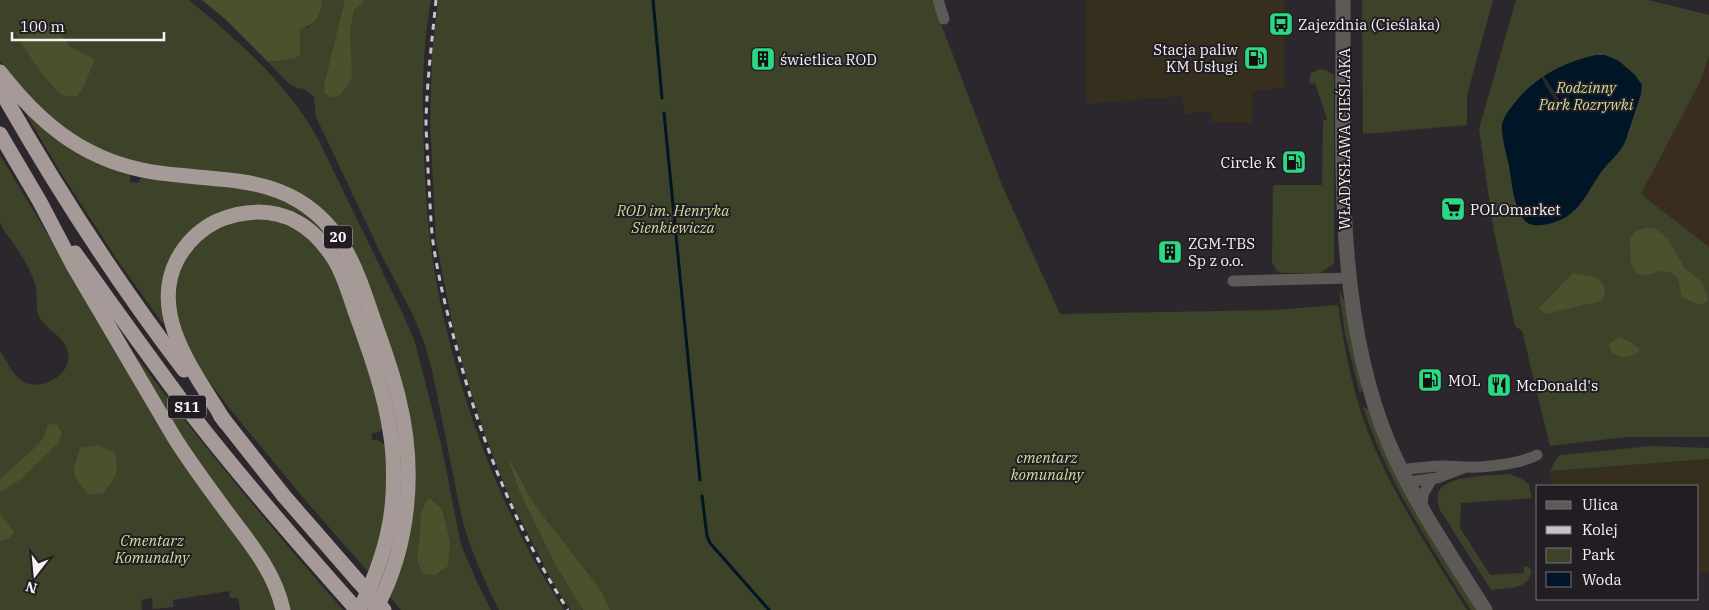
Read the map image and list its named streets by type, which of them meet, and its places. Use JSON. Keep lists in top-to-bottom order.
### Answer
{
  "streets": {
    "highway": ["20", "S11"],
    "street": ["WŁADYSŁAWA CIEŚLAKA"]
  },
  "parks": [
    "Rodzinny Park Rozrywki",
    "ROD im. Henryka Sienkiewicza",
    "cmentarz komunalny",
    "Cmentarz Komunalny"
  ],
  "places": {
    "bus stop": ["Zajezdnia (Cieślaka)"],
    "fuel station": ["Stacja paliw KM Usługi", "Circle K", "MOL"],
    "building": ["świetlica ROD", "ZGM-TBS Sp z o.o."],
    "supermarket": ["POLOmarket"],
    "restaurant": ["McDonald's"]
  },
  "legend": [
    "Ulica",
    "Kolej",
    "Park",
    "Woda"
  ],
  "scale_bar": "100 m",
  "north": "bottom"
}
